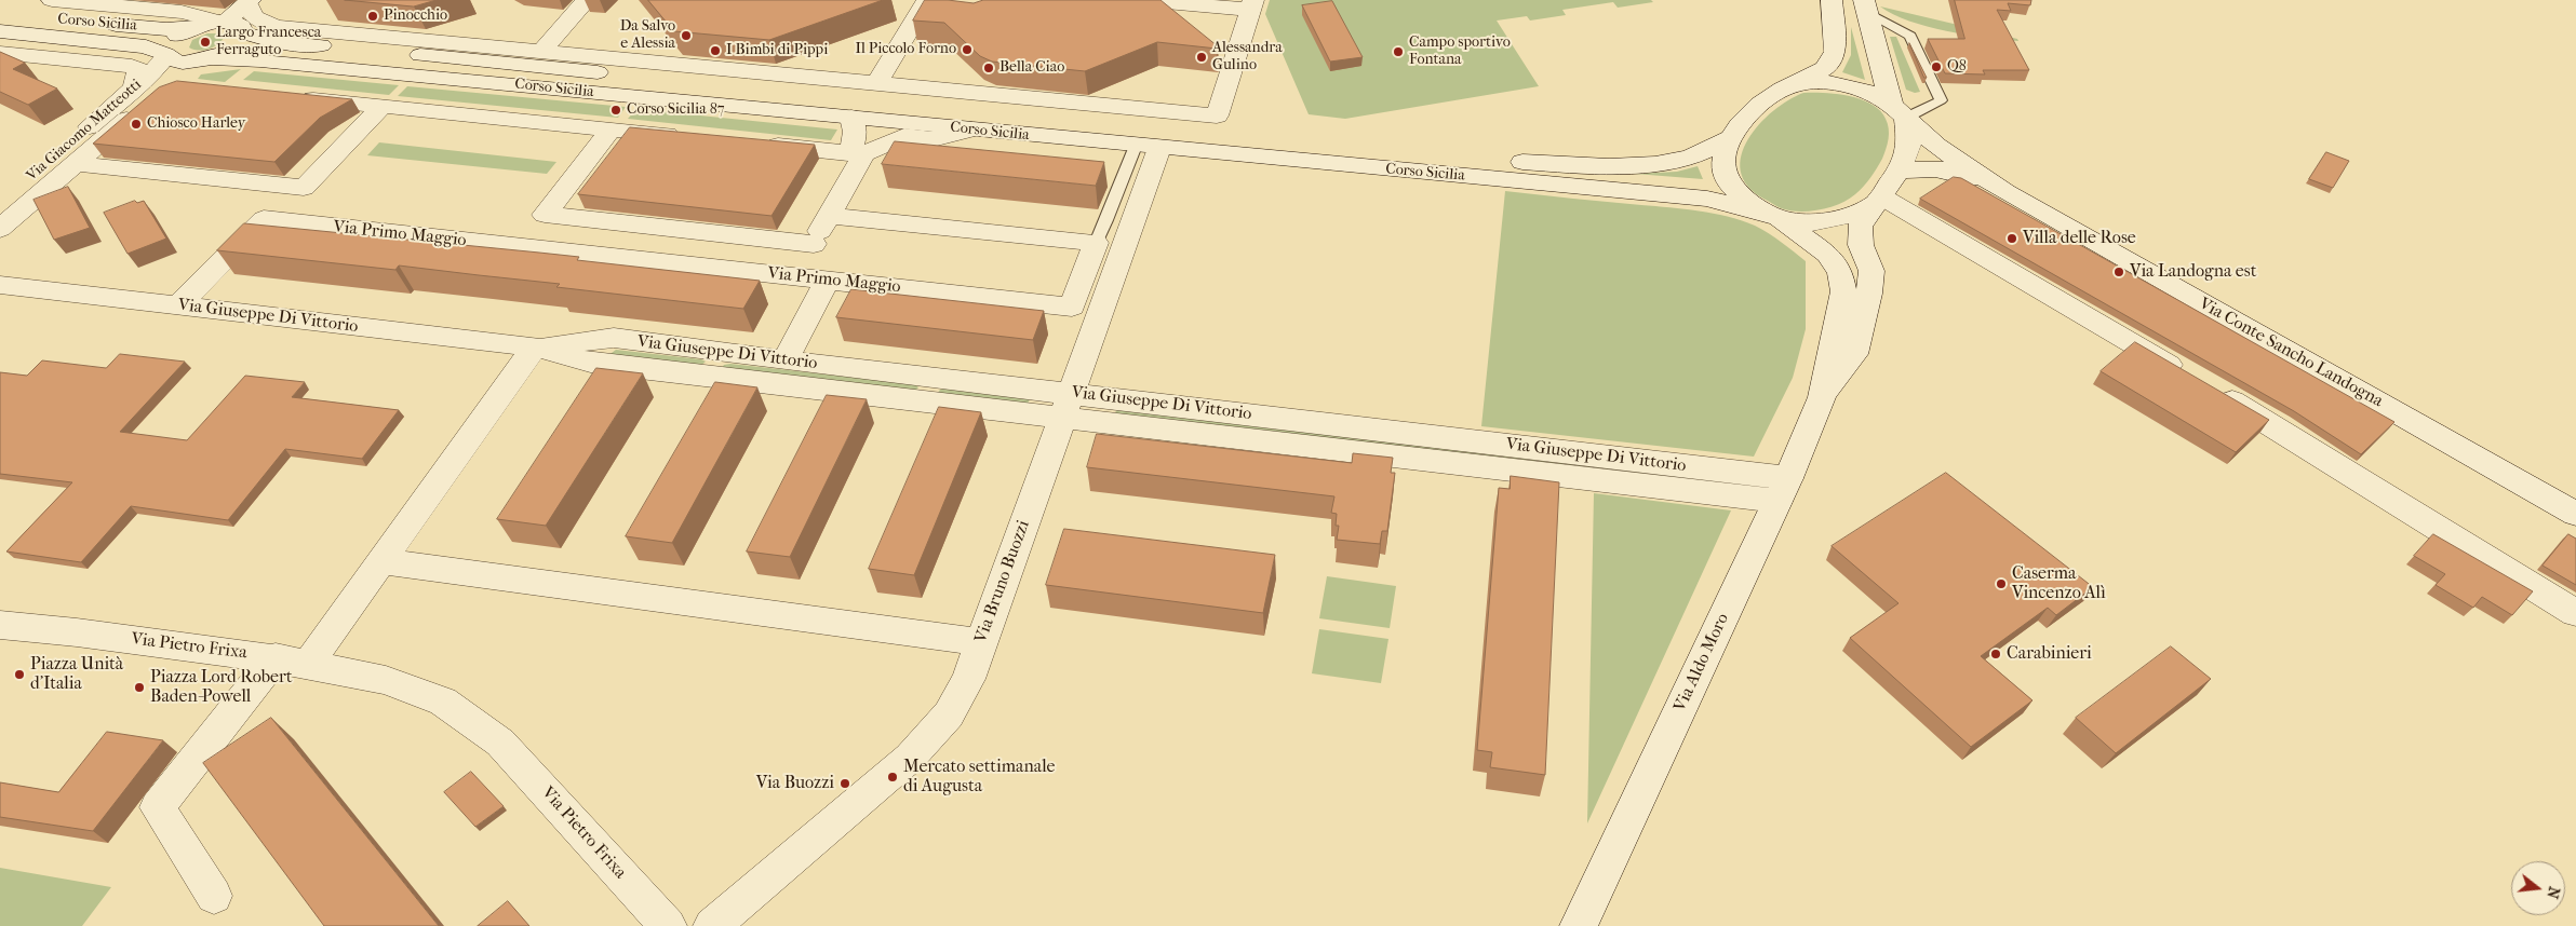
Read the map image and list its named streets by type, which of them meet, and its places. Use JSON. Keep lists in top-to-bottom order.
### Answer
{
  "streets": {
    "street": [
      "Corso Sicilia",
      "Via Giacomo Matteotti",
      "Via Primo Maggio",
      "Via Giuseppe Di Vittorio",
      "Via Conte Sancho Landogna",
      "Via Bruno Buozzi",
      "Via Pietro Frixa",
      "Via Aldo Moro"
    ]
  },
  "crossings": [
    ["Corso Sicilia", "Via Giacomo Matteotti"],
    ["Corso Sicilia", "Via Bruno Buozzi"],
    ["Via Primo Maggio", "Via Giuseppe Di Vittorio"],
    ["Via Giuseppe Di Vittorio", "Via Bruno Buozzi"],
    ["Via Giuseppe Di Vittorio", "Via Aldo Moro"]
  ],
  "places": [
    "Pinocchio",
    "Da Salvo e Alessia",
    "Largo Francesca Ferraguto",
    "Il Piccolo Forno",
    "I Bimbi di Pippi",
    "Campo sportivo Fontana",
    "Alessandra Gulino",
    "Q8",
    "Bella Ciao",
    "Corso Sicilia 87",
    "Chiosco Harley",
    "Villa delle Rose",
    "Via Landogna est",
    "Caserma Vincenzo Alì",
    "Carabinieri",
    "Piazza Unità d'Italia",
    "Piazza Lord Robert Baden-Powell",
    "Mercato settimanale di Augusta",
    "Via Buozzi"
  ],
  "north": "right"
}
